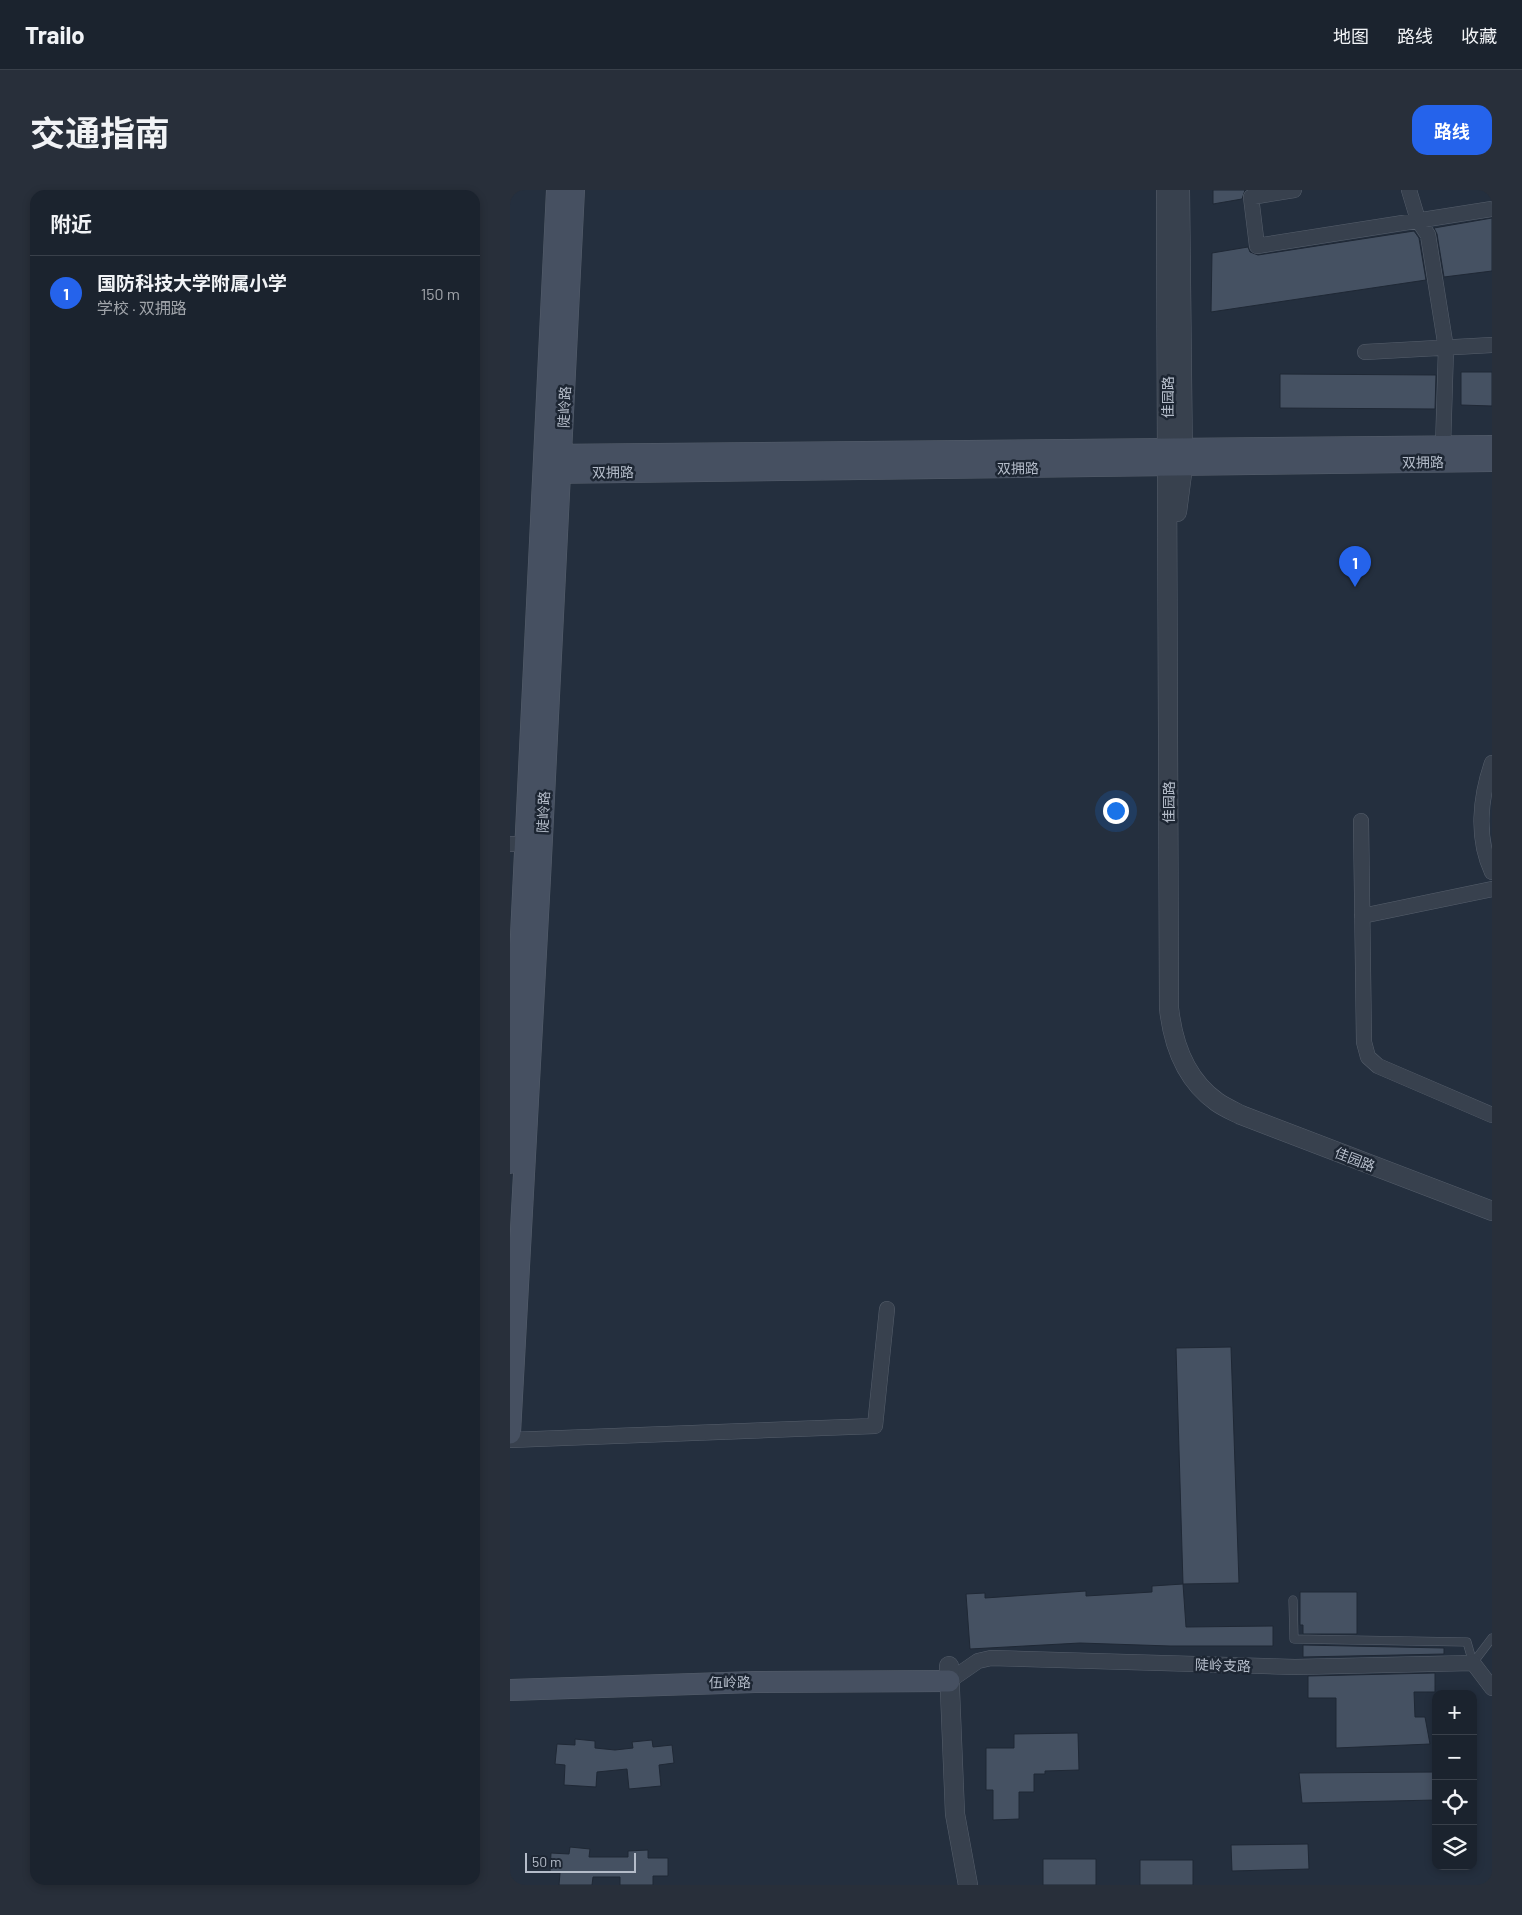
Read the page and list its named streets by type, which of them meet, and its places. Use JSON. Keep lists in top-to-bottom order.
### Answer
{
  "streets": {
    "main road": ["陡岭路", "双拥路", "伍岭路"],
    "street": ["佳园路", "陡岭支路"]
  },
  "crossings": [
    ["佳园路", "双拥路"],
    ["陡岭路", "双拥路"],
    ["陡岭支路", "伍岭路"]
  ],
  "scale_bar": "50 m",
  "page": {
    "header": "Trailo",
    "nav": ["地图", "路线", "收藏"],
    "title": "交通指南",
    "buttons": "路线",
    "heading": "附近",
    "list": [
      {
        "mark": "1",
        "name": "国防科技大学附属小学",
        "note": "学校 · 双拥路",
        "value": "150 m"
      }
    ],
    "pins": "1",
    "map_buttons": ["+", "−"],
    "scale": "50 m"
  }
}
